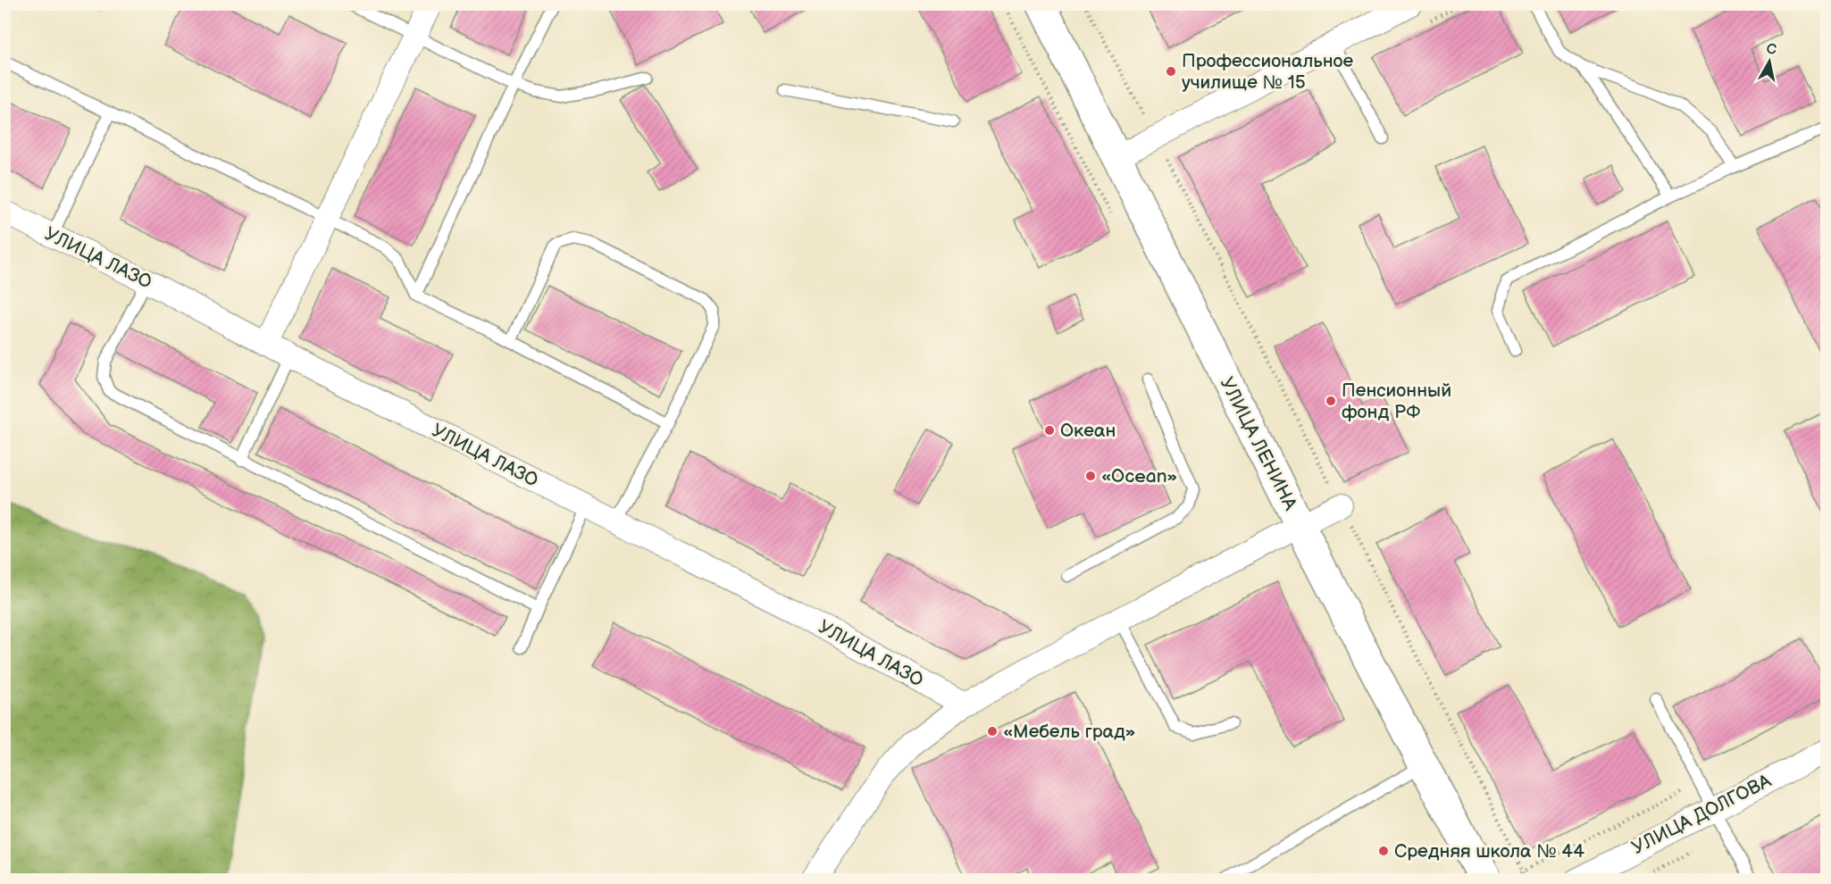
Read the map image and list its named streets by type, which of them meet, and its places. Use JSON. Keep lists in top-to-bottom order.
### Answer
{
  "streets": {
    "street": ["УЛИЦА ЛАЗО", "УЛИЦА ЛЕНИНА", "УЛИЦА ДОЛГОВА"]
  },
  "places": [
    "Профессиональное училище № 15",
    "Пенсионный фонд РФ",
    "Океан",
    "«Оcean»",
    "«Мебель град»",
    "Средняя школа № 44"
  ],
  "north": "top"
}
